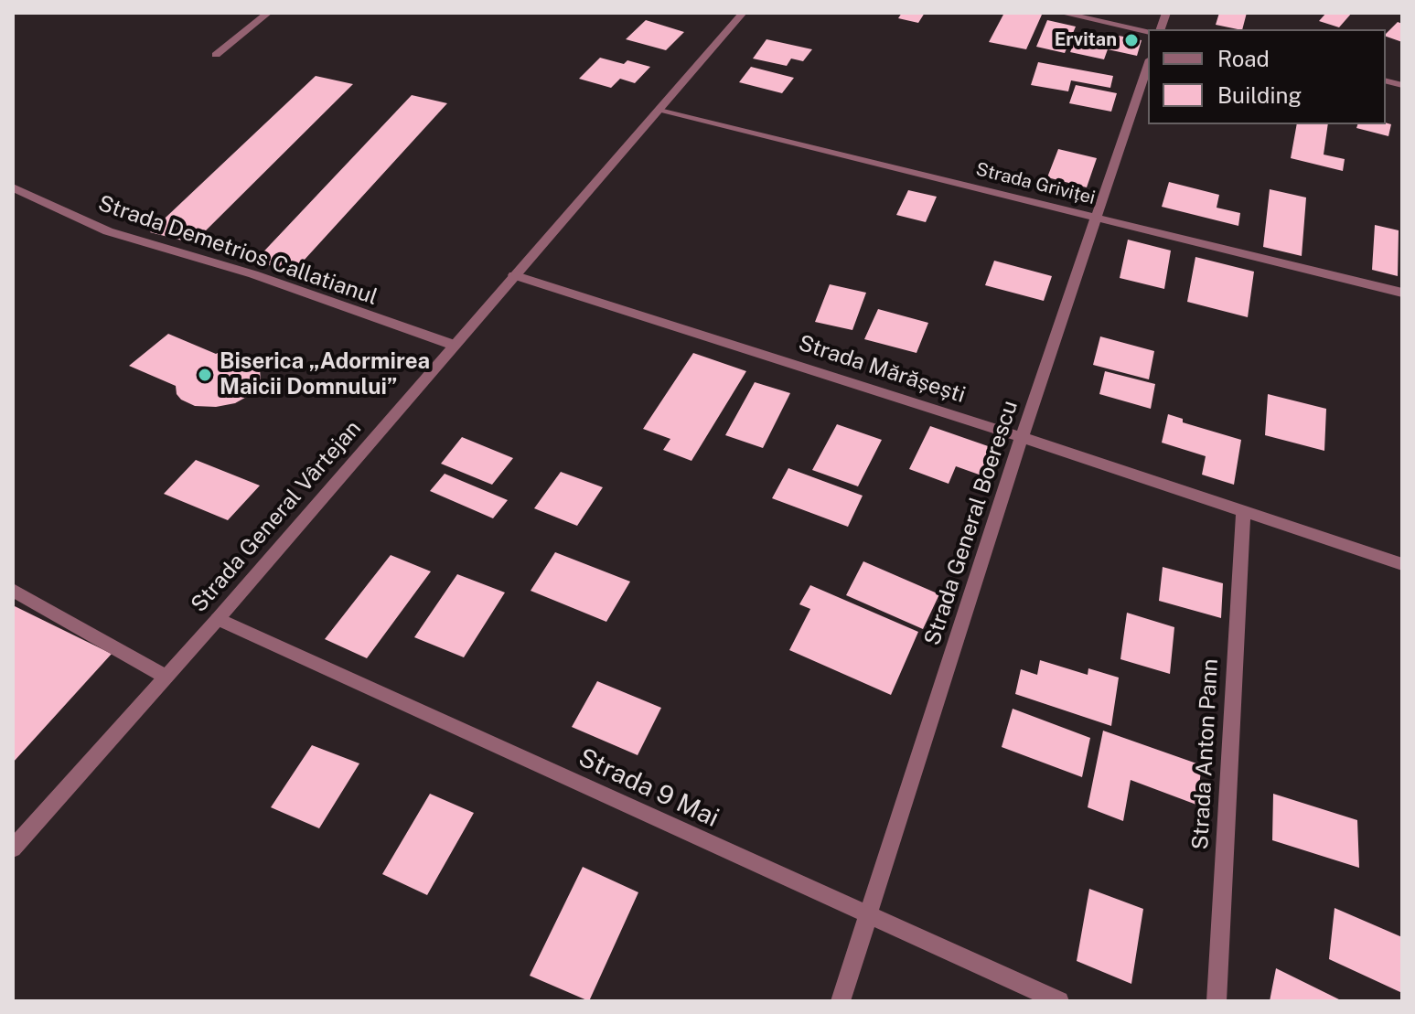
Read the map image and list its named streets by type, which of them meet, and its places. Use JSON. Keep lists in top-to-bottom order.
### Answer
{
  "streets": {
    "street": [
      "Strada Griviței",
      "Strada Demetrios Callatianul",
      "Strada Mărășești",
      "Strada General Vârtejan",
      "Strada General Boerescu",
      "Strada Anton Pann",
      "Strada 9 Mai"
    ]
  },
  "crossings": [
    ["Strada Griviței", "Strada General Vârtejan"],
    ["Strada Griviței", "Strada General Boerescu"],
    ["Strada Demetrios Callatianul", "Strada General Vârtejan"],
    ["Strada Mărășești", "Strada General Vârtejan"],
    ["Strada Mărășești", "Strada General Boerescu"],
    ["Strada Mărășești", "Strada Anton Pann"],
    ["Strada General Vârtejan", "Strada 9 Mai"],
    ["Strada General Boerescu", "Strada 9 Mai"]
  ],
  "places": ["Ervitan", "Biserica „Adormirea Maicii Domnului”"],
  "legend": ["Road", "Building"]
}
